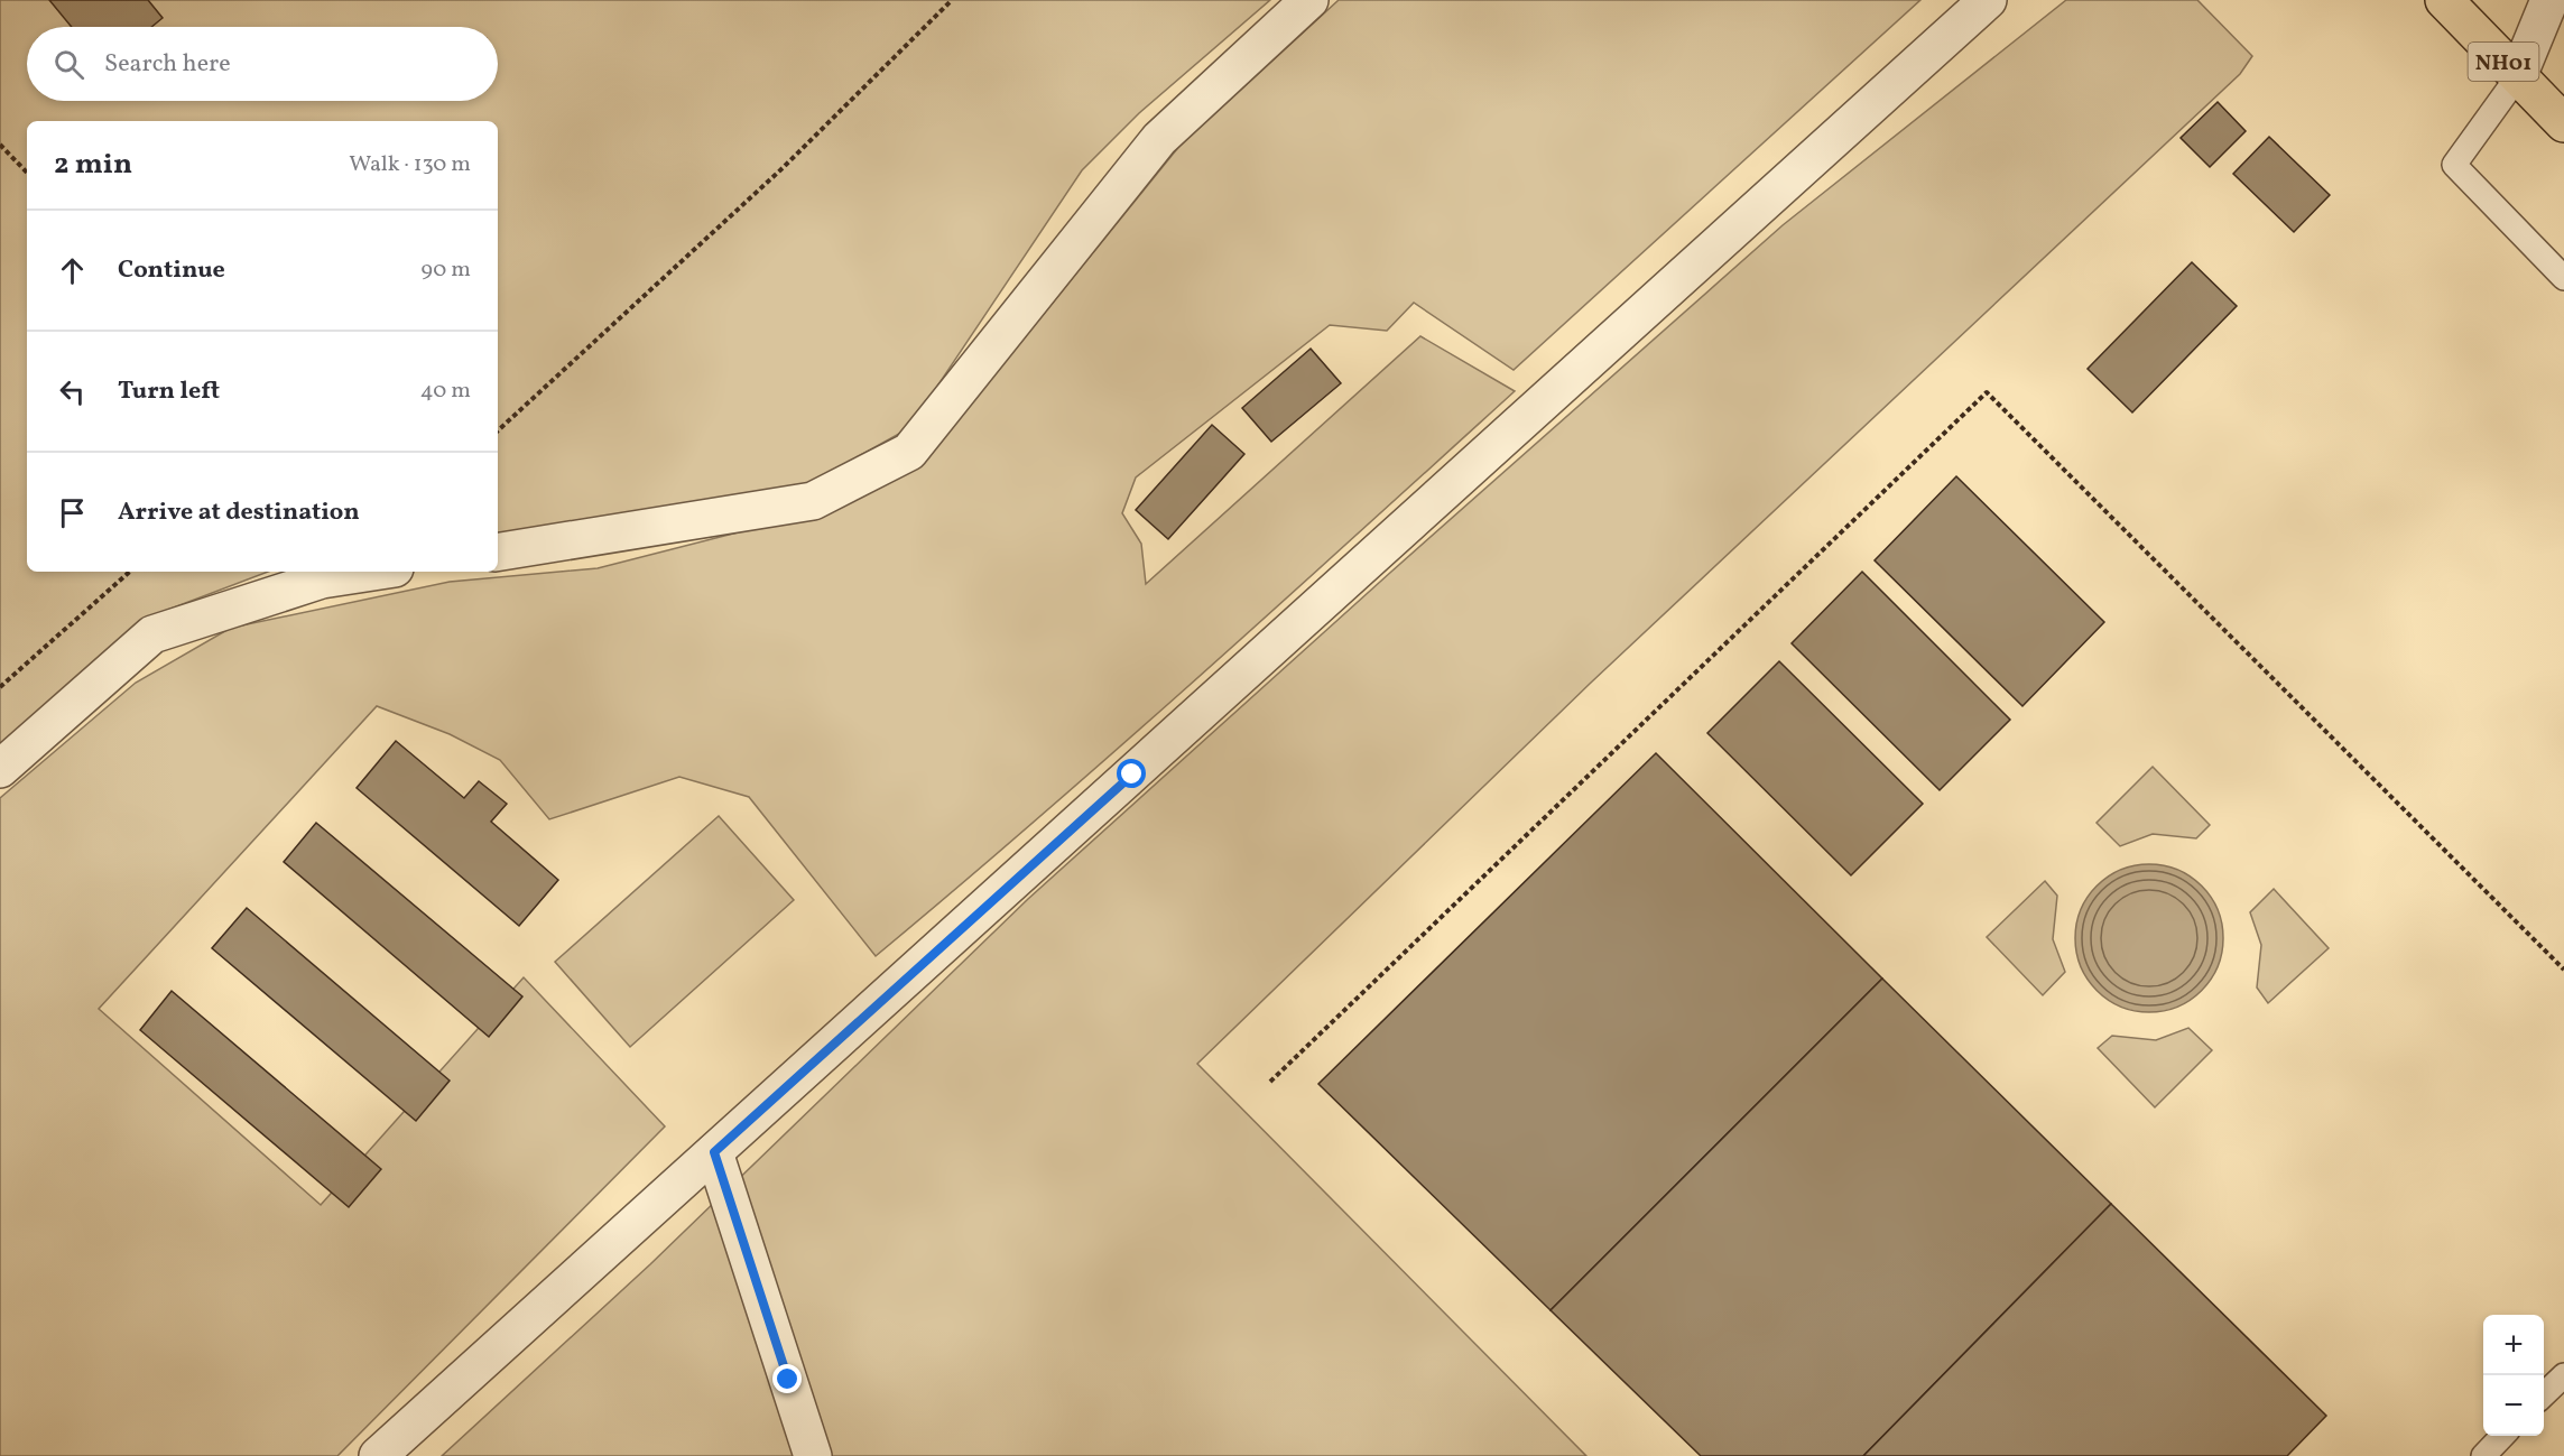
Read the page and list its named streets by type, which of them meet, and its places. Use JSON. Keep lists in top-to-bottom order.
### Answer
{
  "streets": {
    "highway": ["NH01"]
  },
  "page": {
    "search": "Search here",
    "heading": ["2 min", "Walk · 130 m"],
    "list": [
      ["Continue", "90 m"],
      ["Turn left", "40 m"],
      "Arrive at destination"
    ],
    "map_buttons": ["+", "−"]
  }
}
